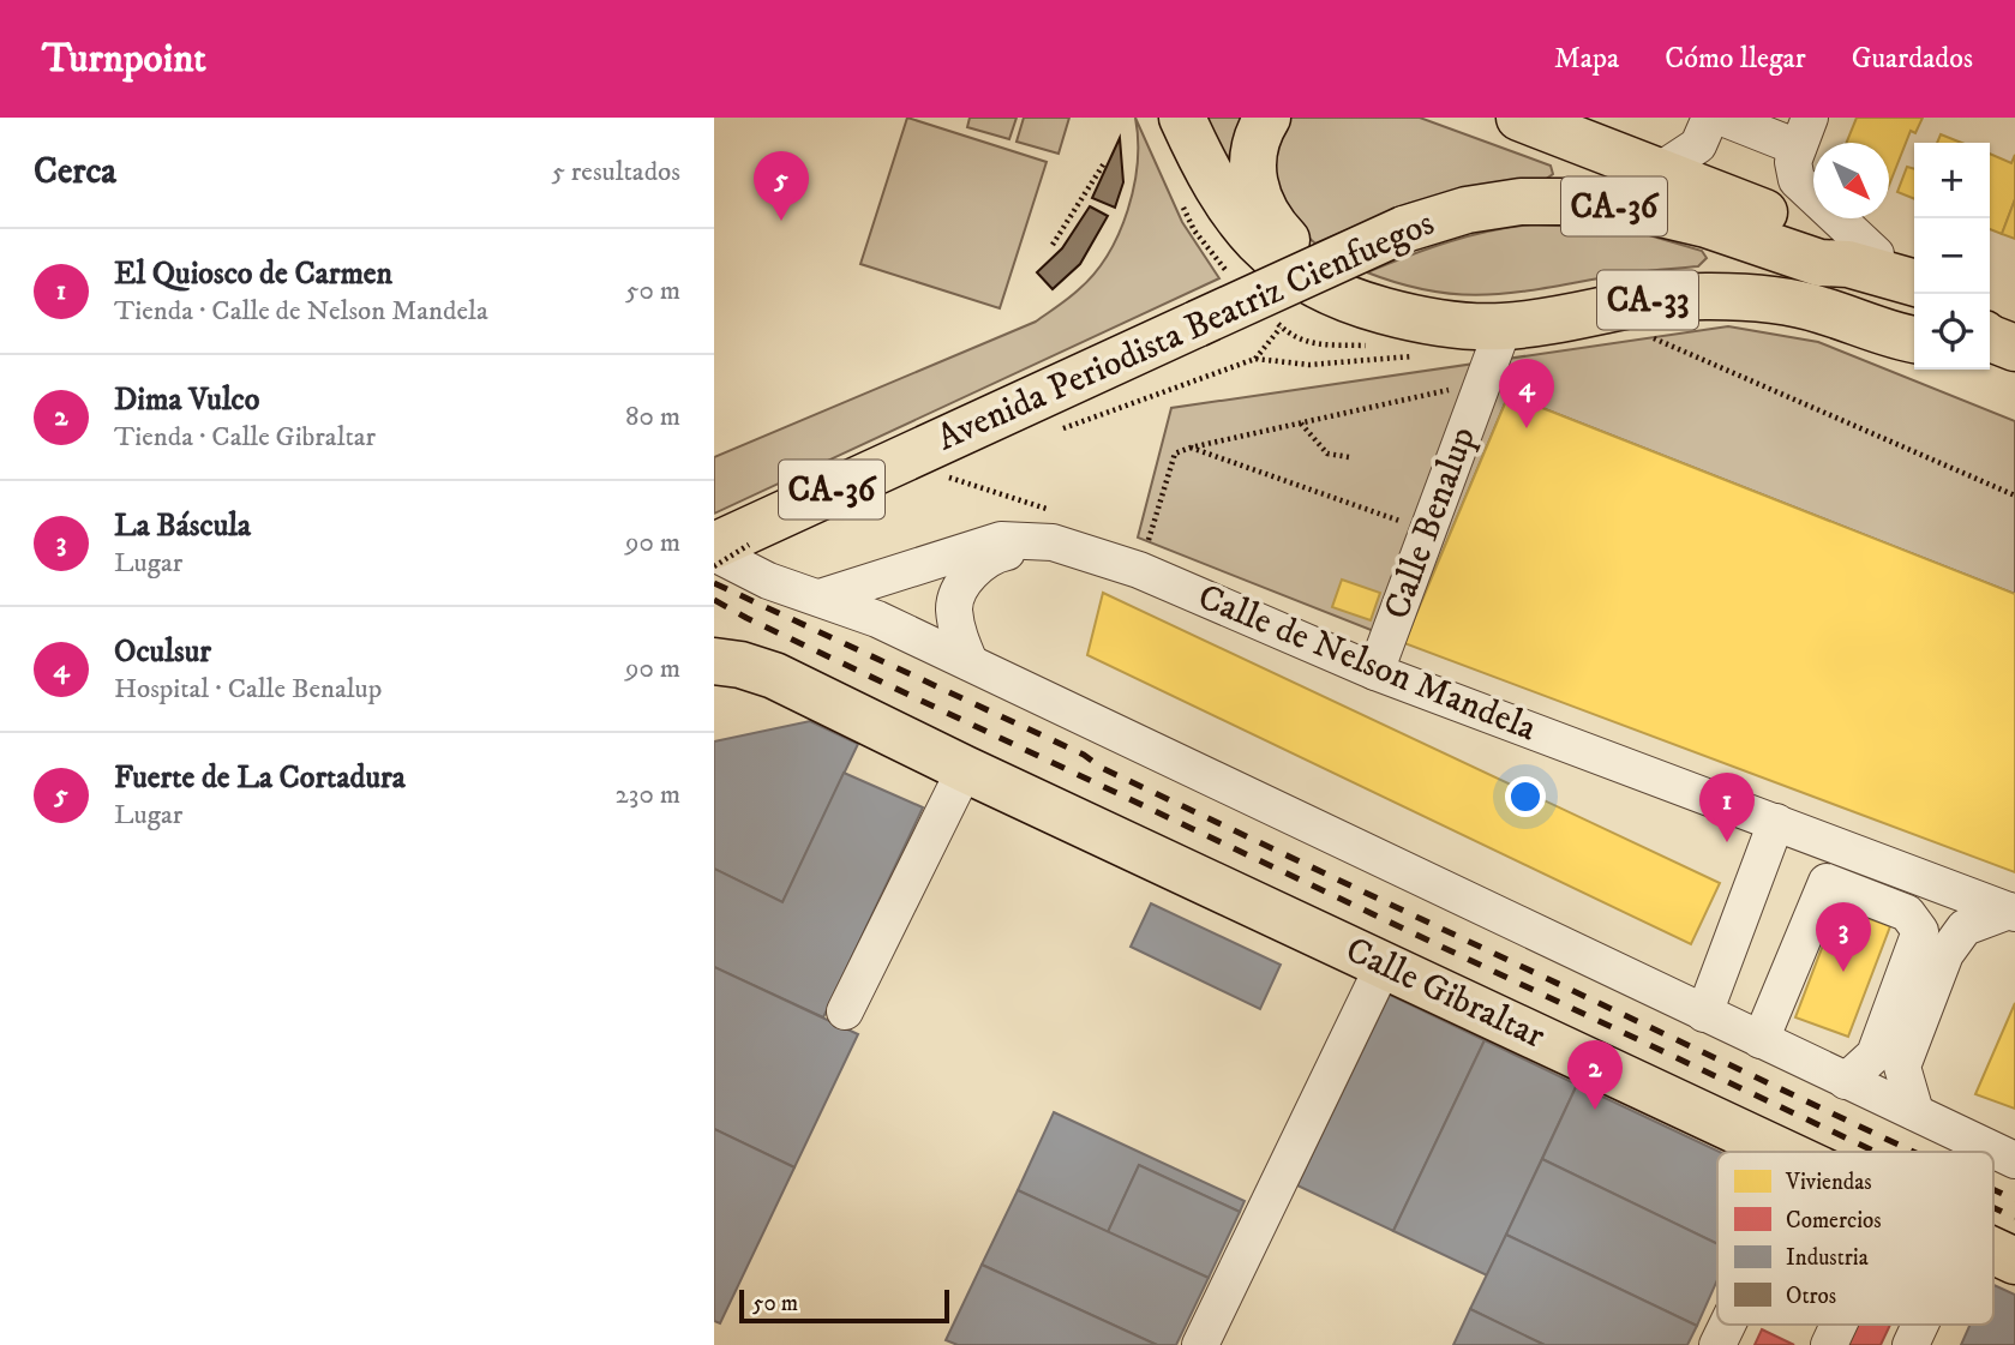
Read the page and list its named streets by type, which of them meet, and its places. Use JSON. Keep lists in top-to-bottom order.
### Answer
{
  "streets": {
    "main road": [
      "CA-36",
      "CA-33",
      "Avenida Periodista Beatriz Cienfuegos",
      "Calle Gibraltar"
    ],
    "street": ["Calle Benalup", "Calle de Nelson Mandela"]
  },
  "crossings": [
    ["CA-33", "Calle Benalup"],
    ["Calle Benalup", "Calle de Nelson Mandela"]
  ],
  "legend": [
    "Viviendas",
    "Comercios",
    "Industria",
    "Otros"
  ],
  "scale_bar": "50 m",
  "north": "bottom right",
  "page": {
    "header": "Turnpoint",
    "nav": ["Mapa", "Cómo llegar", "Guardados"],
    "heading": ["Cerca", "5 resultados"],
    "map_buttons": ["+", "−"],
    "pins": [
      "5",
      "4",
      "1",
      "3",
      "2"
    ],
    "list": [
      {
        "mark": "1",
        "name": "El Quiosco de Carmen",
        "note": "Tienda · Calle de Nelson Mandela",
        "value": "50 m"
      },
      {
        "mark": "2",
        "name": "Dima Vulco",
        "note": "Tienda · Calle Gibraltar",
        "value": "80 m"
      },
      {
        "mark": "3",
        "name": "La Báscula",
        "note": "Lugar",
        "value": "90 m"
      },
      {
        "mark": "4",
        "name": "Oculsur",
        "note": "Hospital · Calle Benalup",
        "value": "90 m"
      },
      {
        "mark": "5",
        "name": "Fuerte de La Cortadura",
        "note": "Lugar",
        "value": "230 m"
      }
    ],
    "scale": "50 m"
  }
}
